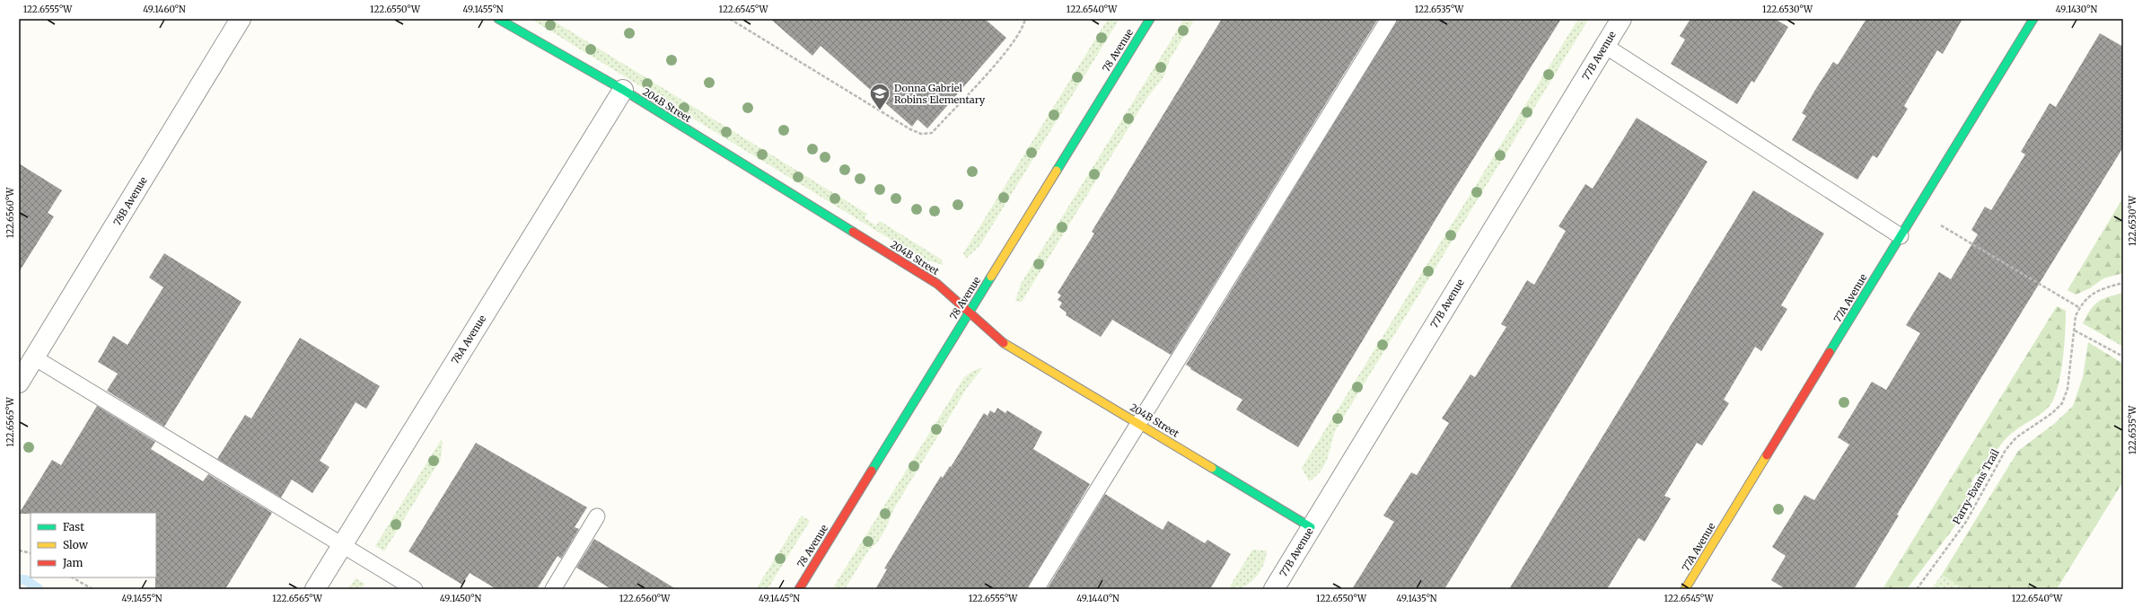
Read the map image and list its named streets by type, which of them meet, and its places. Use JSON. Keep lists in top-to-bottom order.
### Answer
{
  "streets": {
    "street": [
      "78 Avenue",
      "77B Avenue",
      "204B Street",
      "78B Avenue",
      "77A Avenue",
      "78A Avenue"
    ],
    "path": ["Parry-Evans Trail"]
  },
  "crossings": [
    ["78 Avenue", "204B Street"],
    ["77B Avenue", "204B Street"],
    ["204B Street", "78A Avenue"]
  ],
  "places": {
    "school or university": ["Donna Gabriel Robins Elementary"]
  },
  "legend": ["Fast", "Slow", "Jam"],
  "coordinates": [
    "122.6555°W",
    "49.1460°N",
    "122.6550°W",
    "49.1455°N",
    "122.6545°W",
    "122.6540°W",
    "122.6535°W",
    "122.6530°W",
    "49.1430°N",
    "122.6560°W",
    "122.6565°W",
    "49.1450°N",
    "49.1445°N",
    "49.1440°N",
    "49.1435°N"
  ]
}
